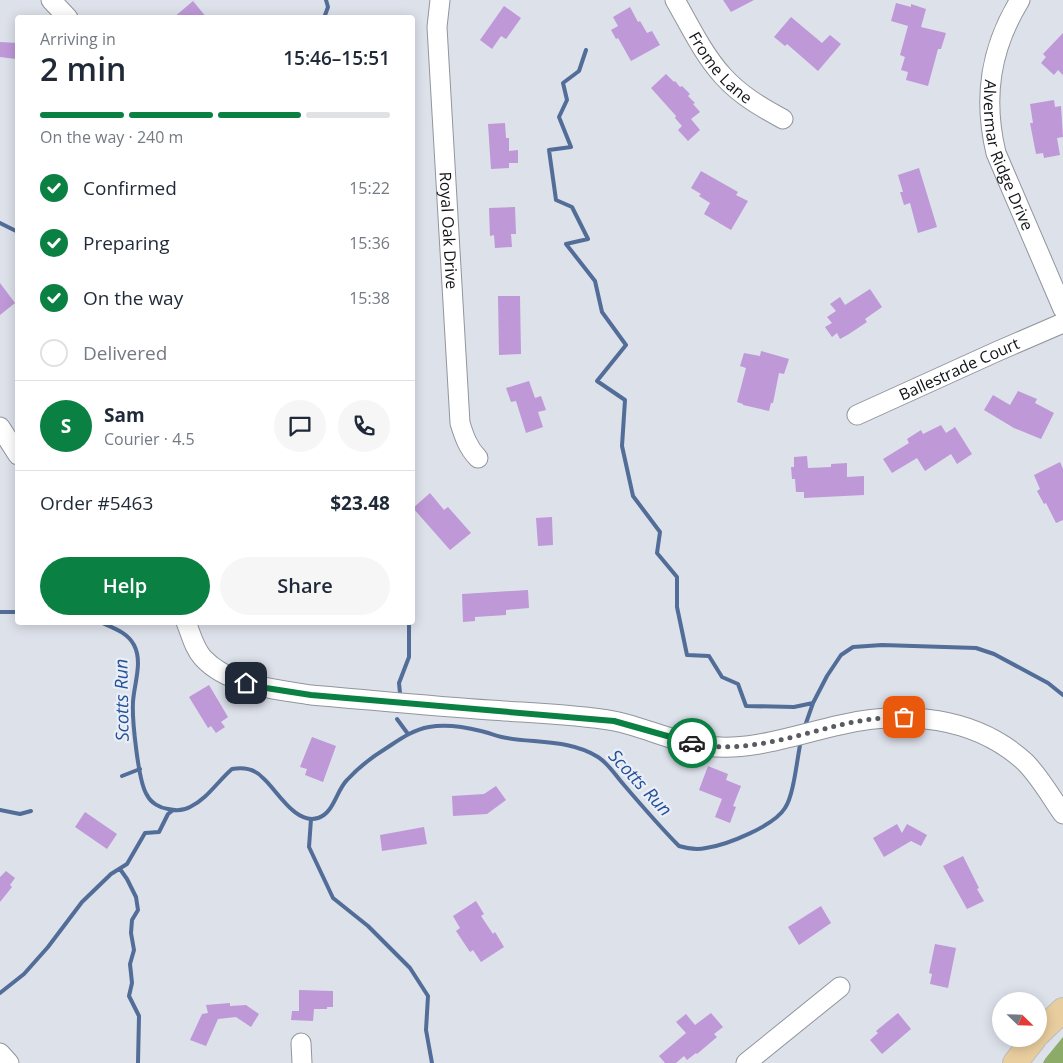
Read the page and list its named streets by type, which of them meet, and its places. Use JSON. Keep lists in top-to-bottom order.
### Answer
{
  "streets": {
    "street": [
      "Frome Lane",
      "Alvermar Ridge Drive",
      "Royal Oak Drive",
      "Ballestrade Court"
    ]
  },
  "water": ["Scotts Run"],
  "north": "bottom right",
  "page": {
    "heading": ["2 min", "Arriving in", "15:46–15:51"],
    "panel": [
      "Sam",
      "Courier · 4.5",
      "Order #5463",
      "$23.48"
    ],
    "bar": "On the way · 240 m",
    "list": [
      ["Confirmed", "15:22"],
      ["Preparing", "15:36"],
      ["On the way", "15:38"],
      "Delivered"
    ],
    "round": "S",
    "buttons": ["Help", "Share"]
  }
}
